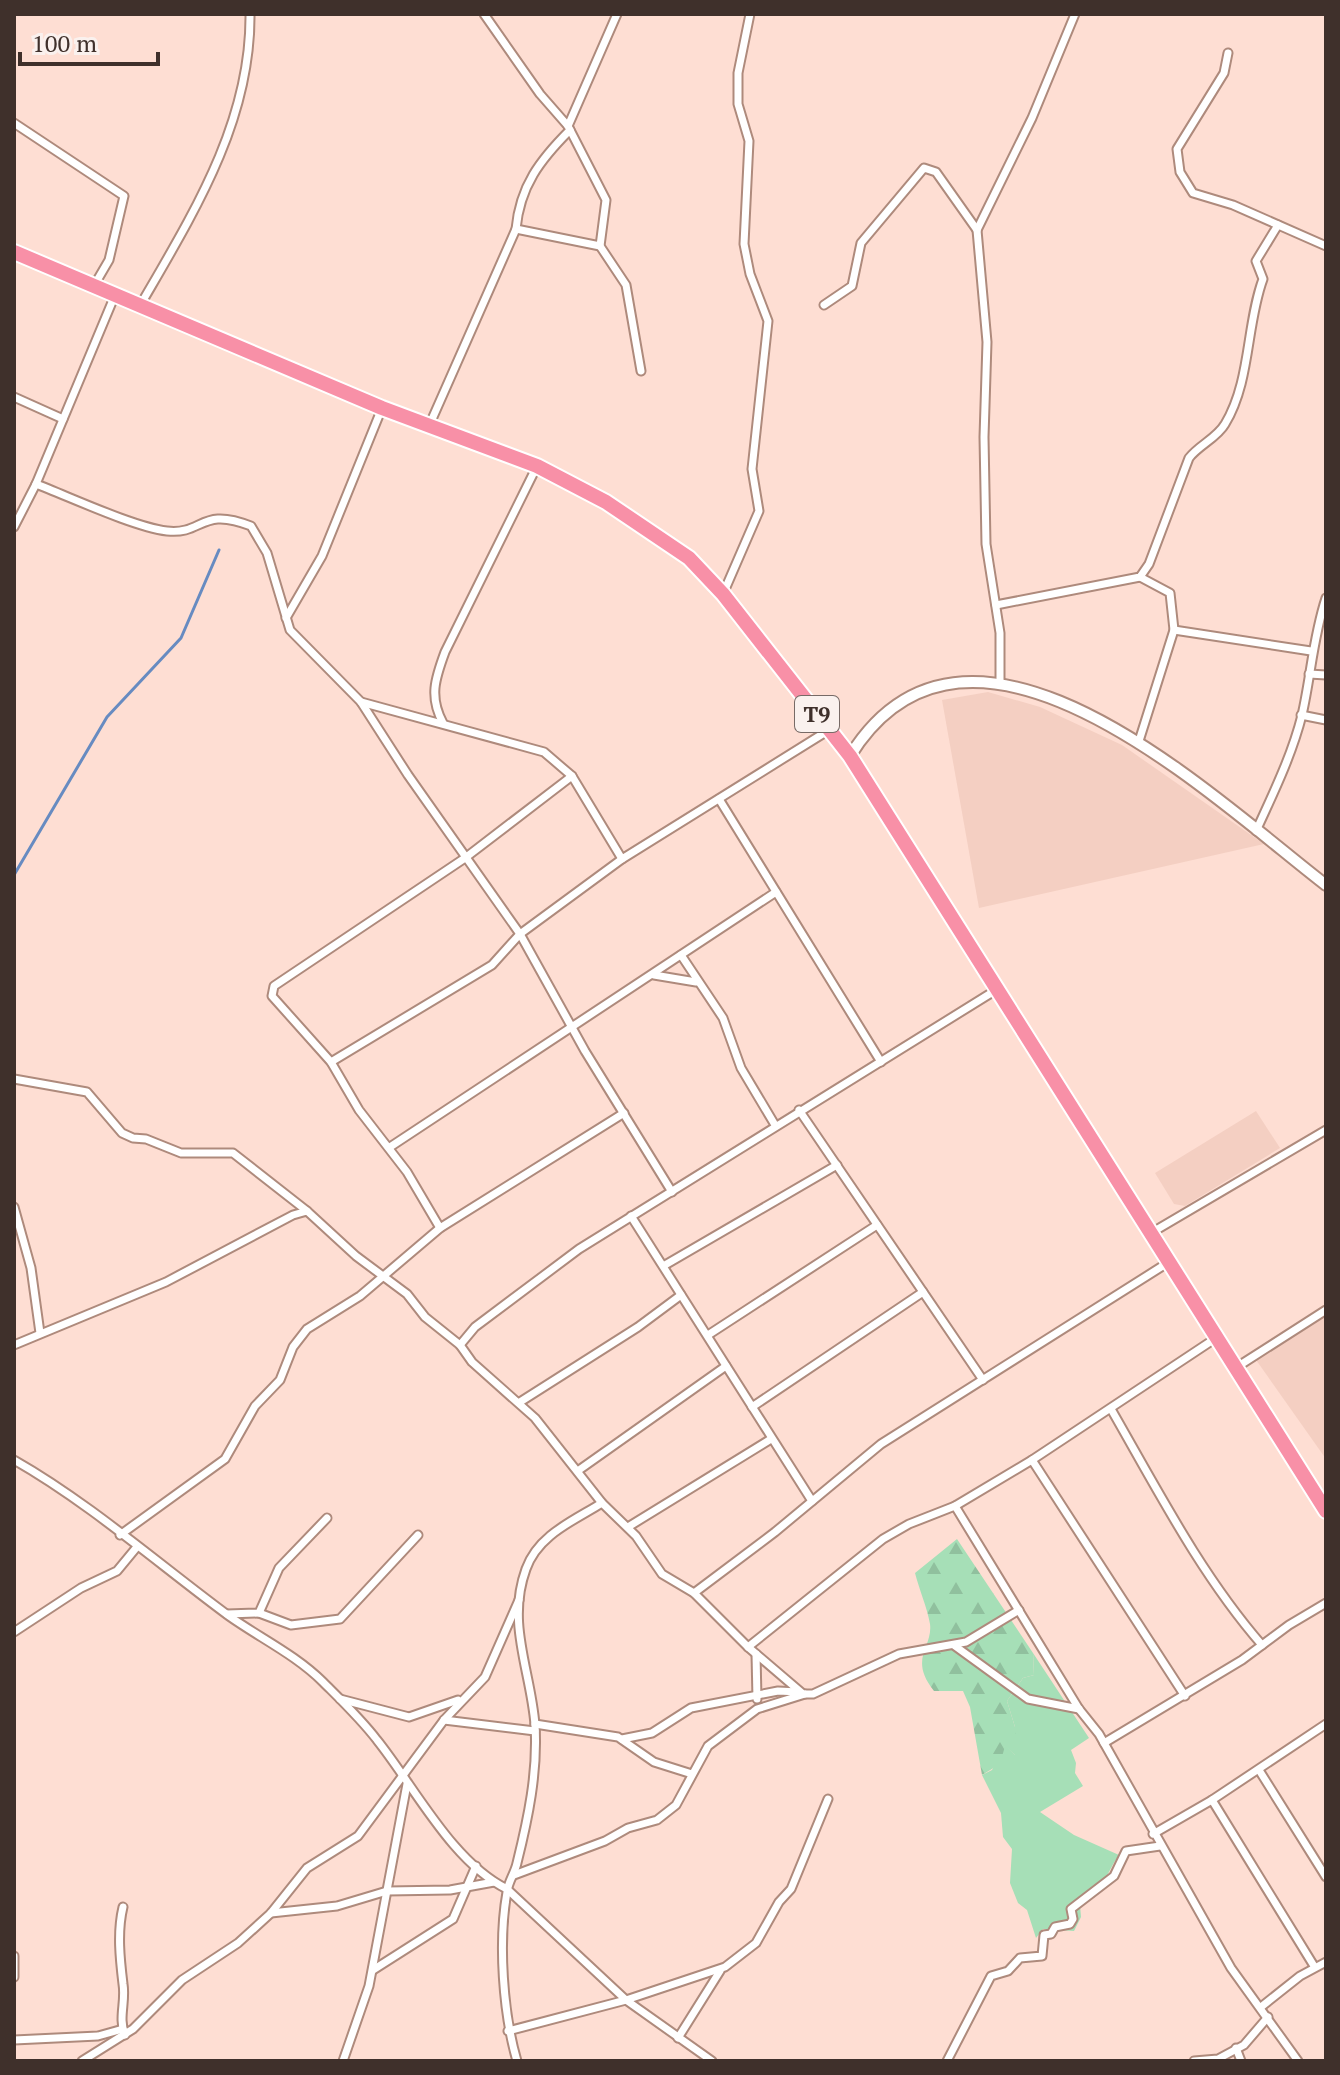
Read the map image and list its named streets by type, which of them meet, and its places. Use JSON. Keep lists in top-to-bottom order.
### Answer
{
  "streets": {
    "highway": ["T9"]
  },
  "scale_bar": "100 m"
}
